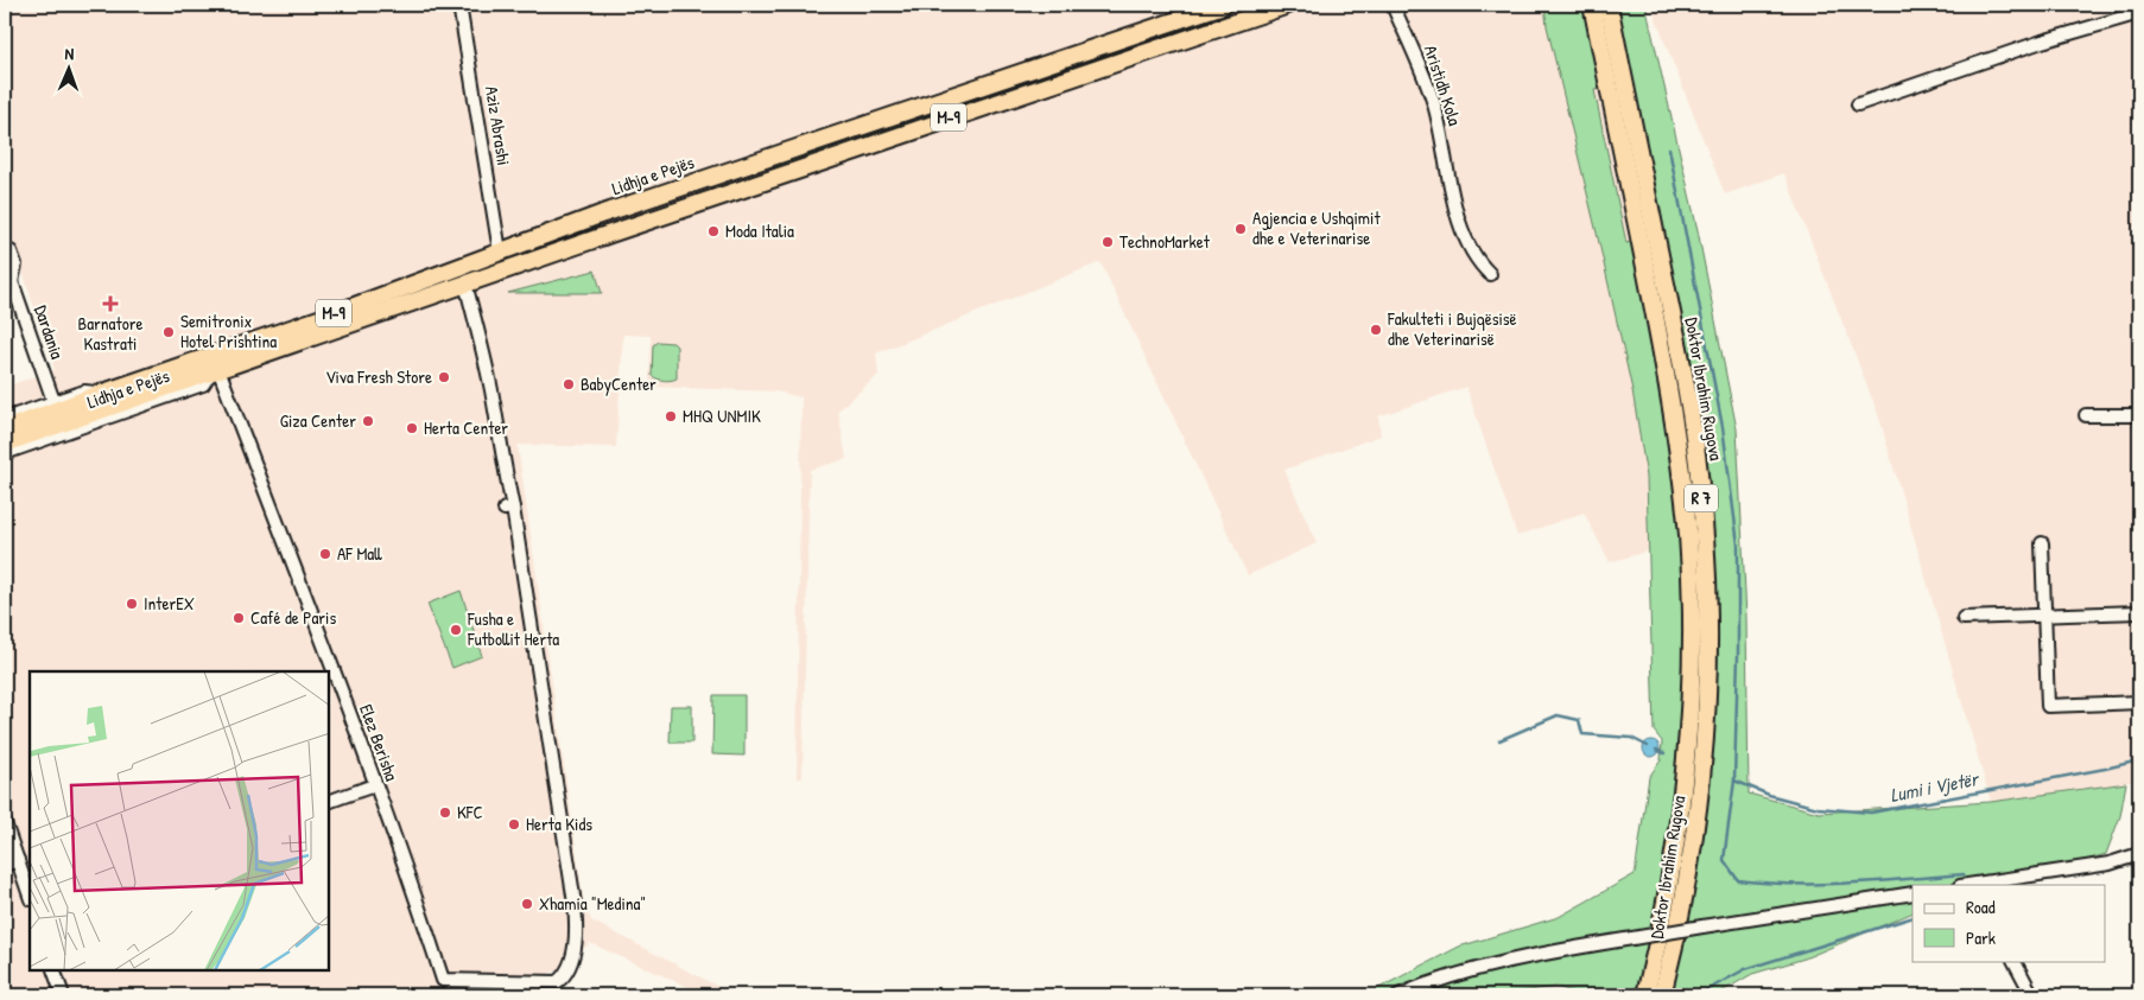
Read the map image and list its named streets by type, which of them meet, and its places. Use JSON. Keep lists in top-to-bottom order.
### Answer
{
  "streets": {
    "highway": [
      "M-9",
      "Lidhja e Pejës",
      "Doktor Ibrahim Rugova",
      "R 7"
    ],
    "street": [
      "Aristidh Kola",
      "Aziz Abrashi",
      "Dardania",
      "Elez Berisha"
    ]
  },
  "crossings": [
    ["M-9", "Lidhja e Pejës"],
    ["M-9", "Dardania"],
    ["Aziz Abrashi", "Lidhja e Pejës"],
    ["Lidhja e Pejës", "Dardania"],
    ["Lidhja e Pejës", "Elez Berisha"]
  ],
  "water": ["Lumi i Vjetër"],
  "places": {
    "other": [
      "Agjencia e Ushqimit dhe e Veterinarise",
      "Moda Italia",
      "TechnoMarket",
      "Fakulteti i Bujqësisë dhe Veterinarisë",
      "Semitronix Hotel Prishtina",
      "Viva Fresh Store",
      "BabyCenter",
      "MHQ UNMIK",
      "Giza Center",
      "Herta Center",
      "AF Mall",
      "InterEX",
      "Café de Paris",
      "Fusha e Futbollit Herta",
      "KFC",
      "Herta Kids",
      "Xhamia \"Medina\""
    ],
    "health": ["Barnatore Kastrati"]
  },
  "legend": ["Road", "Park"],
  "north": "top"
}
